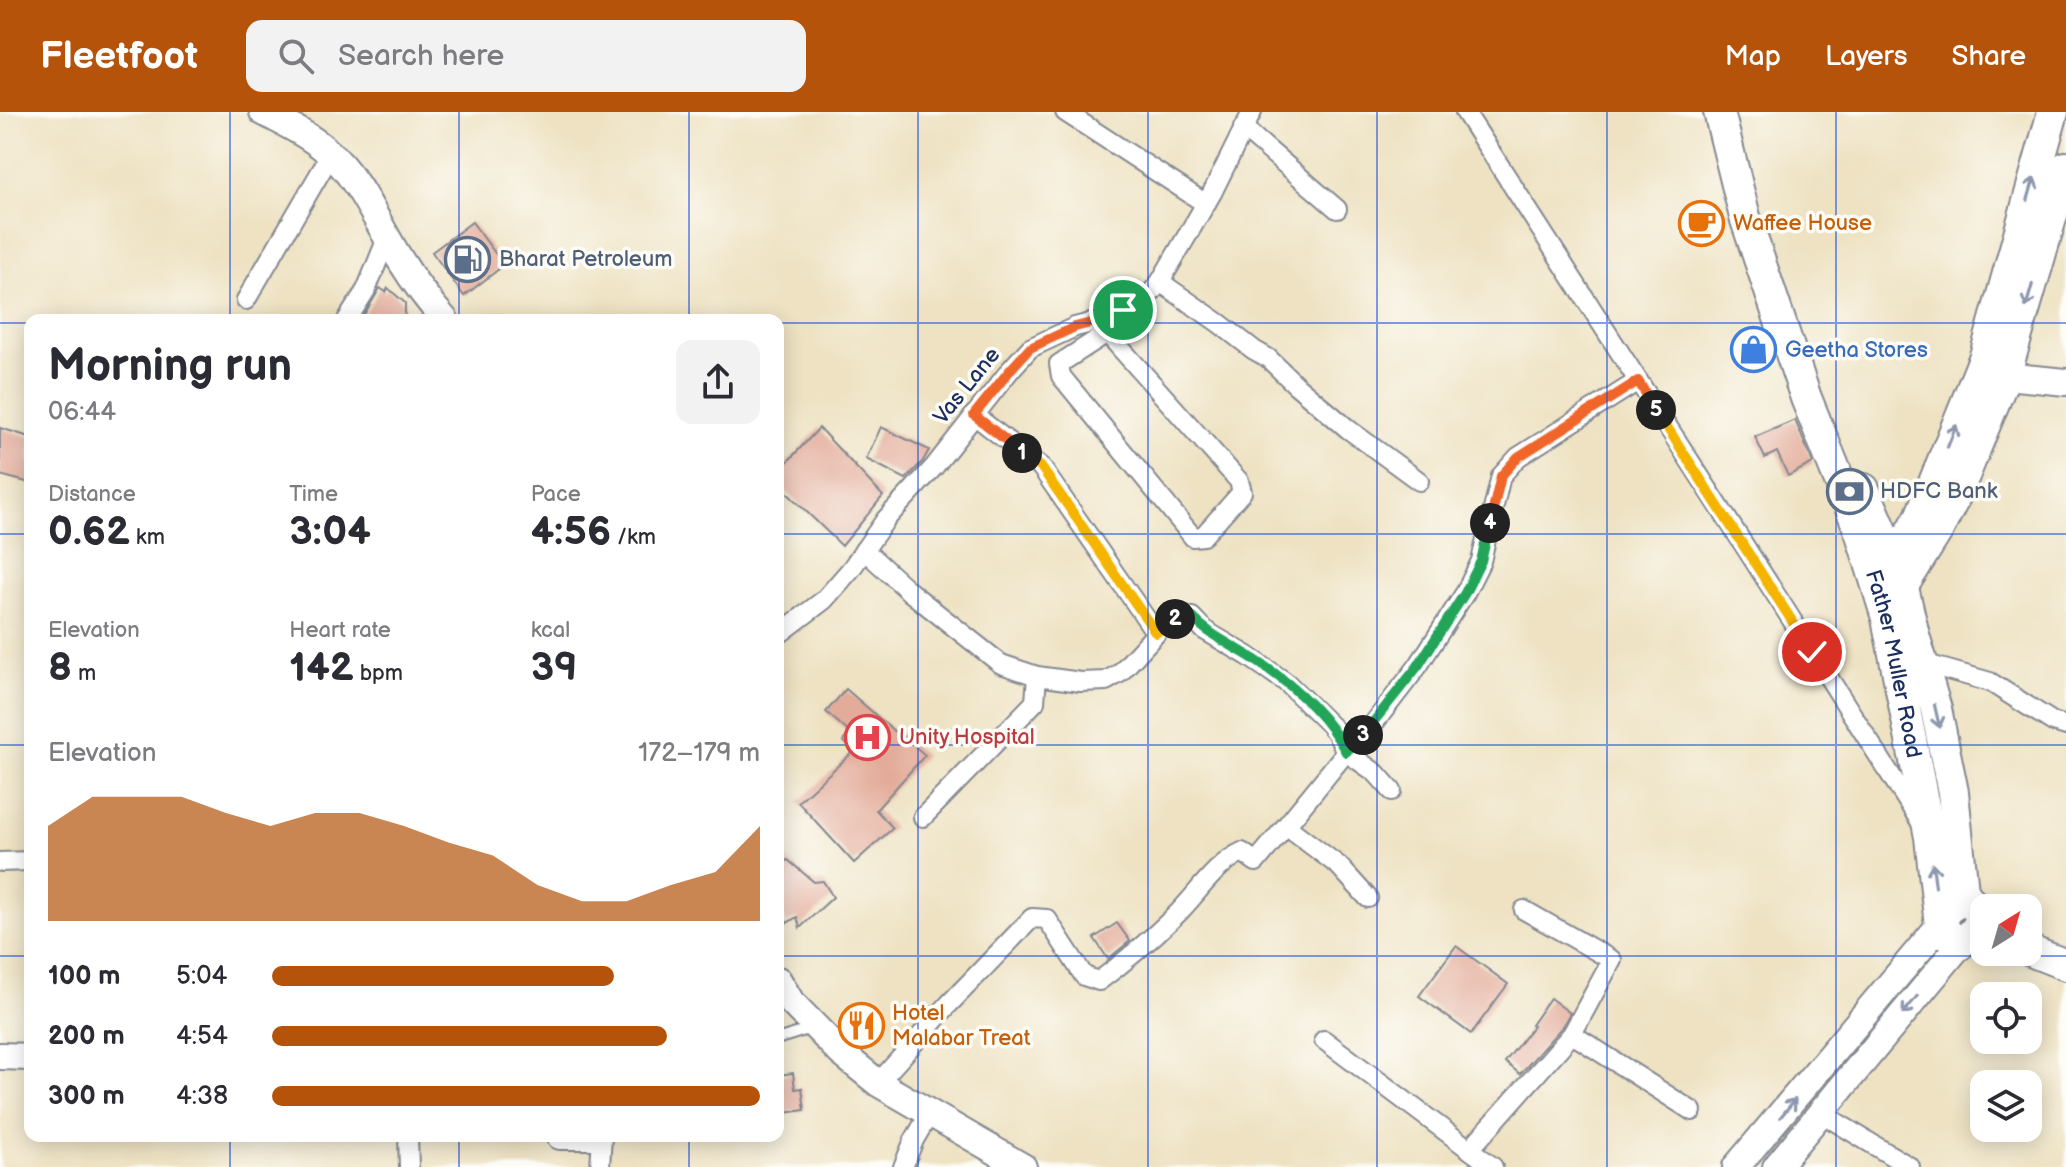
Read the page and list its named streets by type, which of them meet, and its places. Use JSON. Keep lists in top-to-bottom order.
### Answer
{
  "streets": {
    "main road": ["Father Muller Road"],
    "street": ["Vas Lane"]
  },
  "places": {
    "cafe": ["Waffee House"],
    "fuel station": ["Bharat Petroleum"],
    "shop": ["Geetha Stores"],
    "bank": ["HDFC Bank"],
    "hospital": ["Unity Hospital"],
    "restaurant": ["Hotel Malabar Treat"]
  },
  "north": "top right",
  "page": {
    "header": "Fleetfoot",
    "search": "Search here",
    "nav": ["Map", "Layers", "Share"],
    "heading": ["Morning run", "06:44"],
    "pins": [
      "5",
      "1",
      "4",
      "2",
      "3"
    ],
    "stats": [
      ["Distance", "0.62 km"],
      ["Time", "3:04"],
      ["Pace", "4:56 /km"],
      ["Elevation", "8 m"],
      ["Heart rate", "142 bpm"],
      ["kcal", "39"]
    ],
    "chart": ["Elevation", "172–179 m"],
    "list": [
      {
        "name": "100 m",
        "note": "5:04"
      },
      {
        "name": "200 m",
        "note": "4:54"
      },
      {
        "name": "300 m",
        "note": "4:38"
      }
    ]
  }
}
